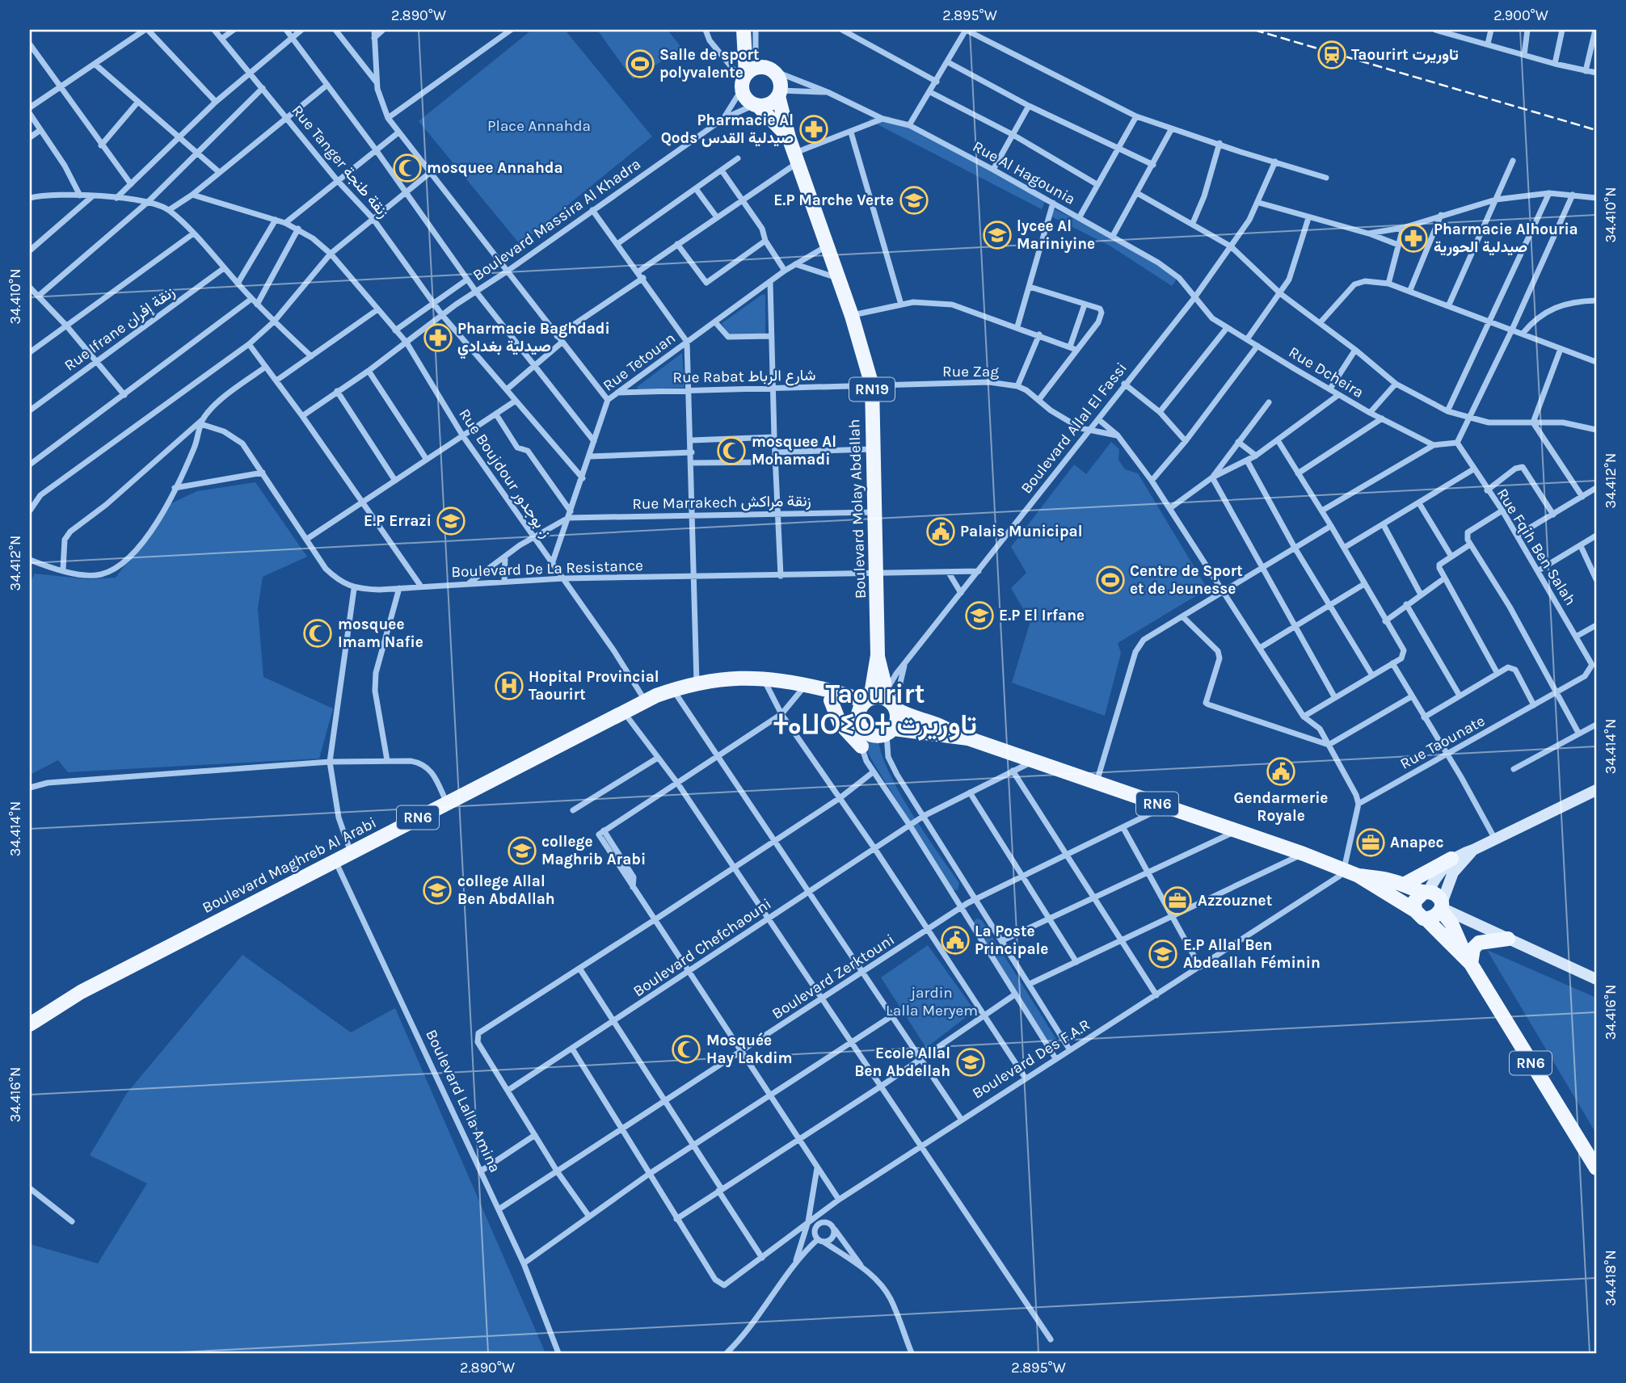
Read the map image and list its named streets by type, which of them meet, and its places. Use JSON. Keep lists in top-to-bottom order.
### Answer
{
  "streets": {
    "main road": [
      "RN19",
      "Boulevard Molay Abdellah",
      "RN6",
      "Boulevard Maghreb Al Arabi"
    ],
    "street": [
      "Rue Tanger زنقة طنجة",
      "Rue Al Hagounia",
      "Boulevard Massira Al Khadra",
      "Rue Ifrane زنقة إفران",
      "Rue Tetouan",
      "Rue Zag",
      "Rue Dcheira",
      "Rue Rabat شارع الرباط",
      "Boulevard Allal El Fassi",
      "Rue Boujdour ز. بوجدور",
      "Rue Marrakech زنقة مراكش",
      "Rue Fqih Ben Salah",
      "Boulevard De La Resistance",
      "Rue Taounate",
      "Boulevard Chefchaouni",
      "Boulevard Zerktouni",
      "Boulevard Des F.A.R",
      "Boulevard Lalla Amina"
    ]
  },
  "crossings": [
    ["Rue Tanger زنقة طنجة", "Boulevard Massira Al Khadra"],
    ["Rue Tanger زنقة طنجة", "Rue Tetouan"],
    ["Rue Al Hagounia", "Rue Dcheira"],
    ["Rue Al Hagounia", "RN19"],
    ["Rue Al Hagounia", "Boulevard Allal El Fassi"],
    ["Boulevard Massira Al Khadra", "Rue Boujdour ز. بوجدور"],
    ["Rue Tetouan", "Rue Rabat شارع الرباط"],
    ["Rue Tetouan", "Rue Boujdour ز. بوجدور"],
    ["Rue Tetouan", "Rue Marrakech زنقة مراكش"],
    ["Rue Tetouan", "Boulevard Molay Abdellah"],
    ["Rue Zag", "Rue Rabat شارع الرباط"],
    ["Rue Zag", "Boulevard Allal El Fassi"],
    ["Rue Zag", "Boulevard Molay Abdellah"],
    ["Rue Dcheira", "Boulevard Allal El Fassi"],
    ["Rue Rabat شارع الرباط", "Boulevard Molay Abdellah"],
    ["RN19", "Boulevard Molay Abdellah"],
    ["Boulevard Allal El Fassi", "Boulevard Molay Abdellah"],
    ["Boulevard Allal El Fassi", "Boulevard De La Resistance"],
    ["Boulevard Allal El Fassi", "Boulevard Maghreb Al Arabi"],
    ["Rue Boujdour ز. بوجدور", "Boulevard De La Resistance"],
    ["Rue Boujdour ز. بوجدور", "Boulevard Maghreb Al Arabi"],
    ["Rue Marrakech زنقة مراكش", "Boulevard Molay Abdellah"],
    ["Boulevard Molay Abdellah", "Boulevard De La Resistance"],
    ["Boulevard Molay Abdellah", "Boulevard Maghreb Al Arabi"],
    ["Rue Fqih Ben Salah", "Rue Taounate"],
    ["RN6", "Boulevard Maghreb Al Arabi"],
    ["Boulevard Maghreb Al Arabi", "Boulevard Chefchaouni"],
    ["Boulevard Maghreb Al Arabi", "Boulevard Zerktouni"],
    ["Boulevard Maghreb Al Arabi", "Boulevard Des F.A.R"],
    ["Boulevard Maghreb Al Arabi", "Boulevard Lalla Amina"],
    ["Boulevard Zerktouni", "Boulevard Lalla Amina"]
  ],
  "districts": ["Taourirt ⵜⴰⵡⵔⵉⵔⵜ تاوريرت"],
  "parks": ["Place Annahda", "jardin Lalla Meryem"],
  "places": {
    "station": ["Taourirt تاوريرت"],
    "sports": ["Salle de sport polyvalente", "Centre de Sport et de Jeunesse"],
    "pharmacy": ["Pharmacie Al Qods صيدلية القدس", "Pharmacie Alhouria صيدلية الحورية", "Pharmacie Baghdadi صيدلية بغدادي"],
    "mosque": [
      "mosquee Annahda",
      "mosquee Al Mohamadi",
      "mosquee Imam Nafie",
      "Mosquée Hay Lakdim"
    ],
    "school or university": [
      "E.P Marche Verte",
      "lycee Al Mariniyine",
      "E.P Errazi",
      "E.P El Irfane",
      "college Maghrib Arabi",
      "college Allal Ben AbdAllah",
      "E.P Allal Ben Abdeallah Féminin",
      "Ecole Allal Ben Abdellah"
    ],
    "public building": ["Palais Municipal", "Gendarmerie Royale", "La Poste Principale"],
    "hospital": ["Hopital Provincial Taourirt"],
    "office": ["Anapec", "Azzouznet"]
  },
  "coordinates": [
    "2.890°W",
    "2.895°W",
    "2.900°W",
    "34.410°N",
    "34.412°N",
    "34.414°N",
    "34.416°N",
    "34.418°N"
  ]
}
